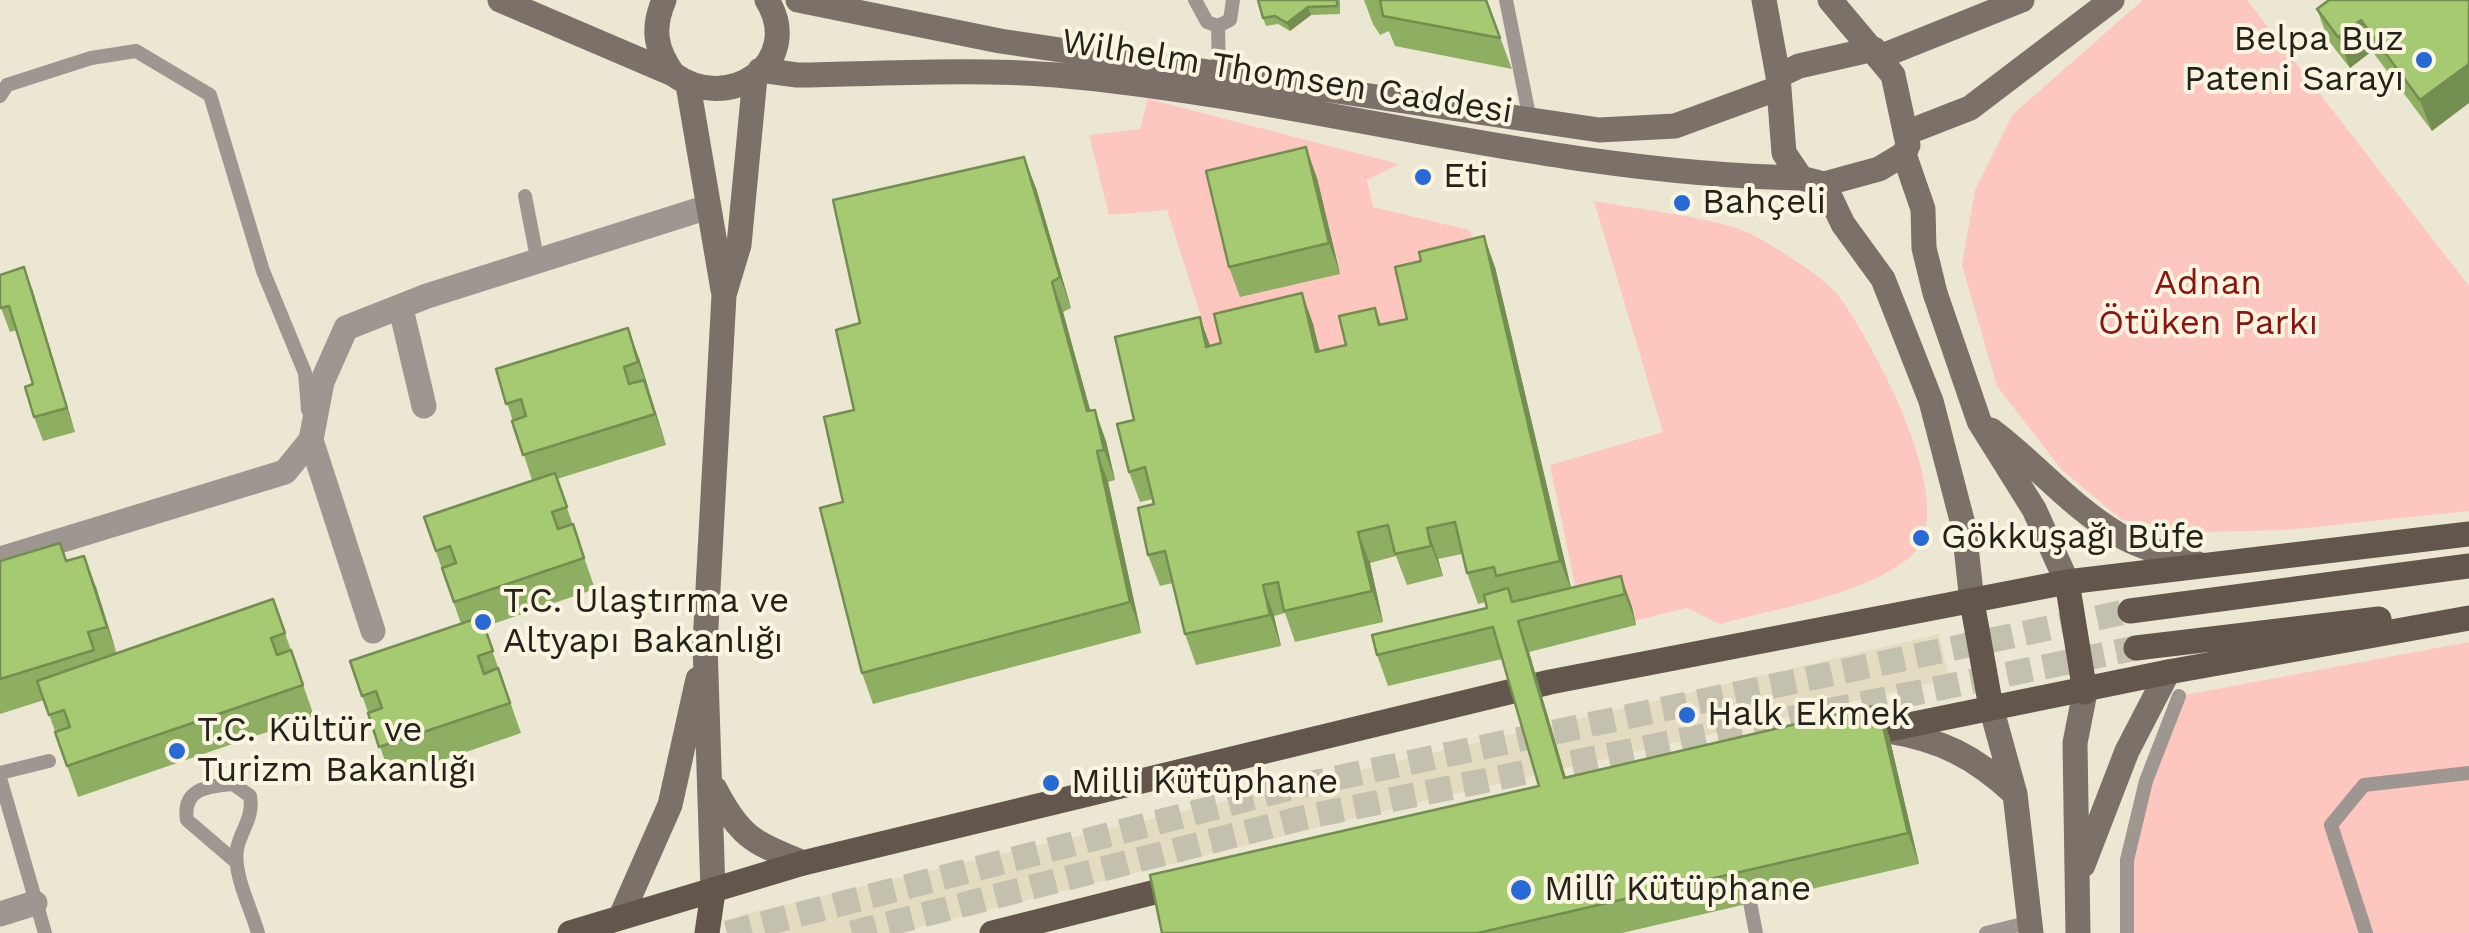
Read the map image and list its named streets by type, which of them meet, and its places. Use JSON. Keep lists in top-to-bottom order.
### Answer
{
  "streets": {
    "main road": ["Wilhelm Thomsen Caddesi"]
  },
  "parks": ["Adnan Ötüken Parkı"],
  "places": [
    "Belpa Buz Pateni Sarayı",
    "Eti",
    "Bahçeli",
    "Gökkuşağı Büfe",
    "T.C. Ulaştırma ve Altyapı Bakanlığı",
    "Halk Ekmek",
    "T.C. Kültür ve Turizm Bakanlığı",
    "Milli Kütüphane",
    "Millî Kütüphane"
  ]
}
